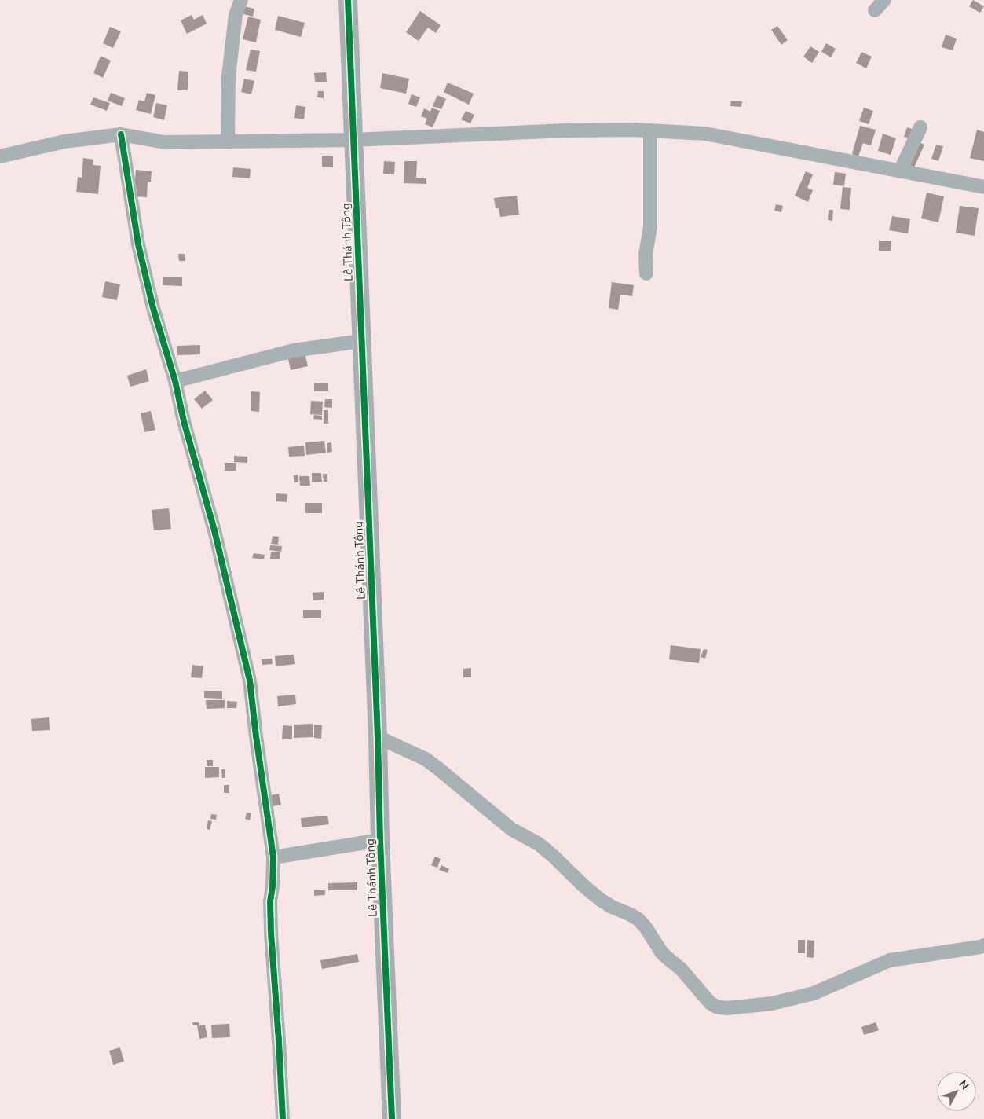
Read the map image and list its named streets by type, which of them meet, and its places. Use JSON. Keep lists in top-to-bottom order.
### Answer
{
  "streets": {
    "street": ["Lê Thánh Tông"]
  },
  "north": "top right"
}
